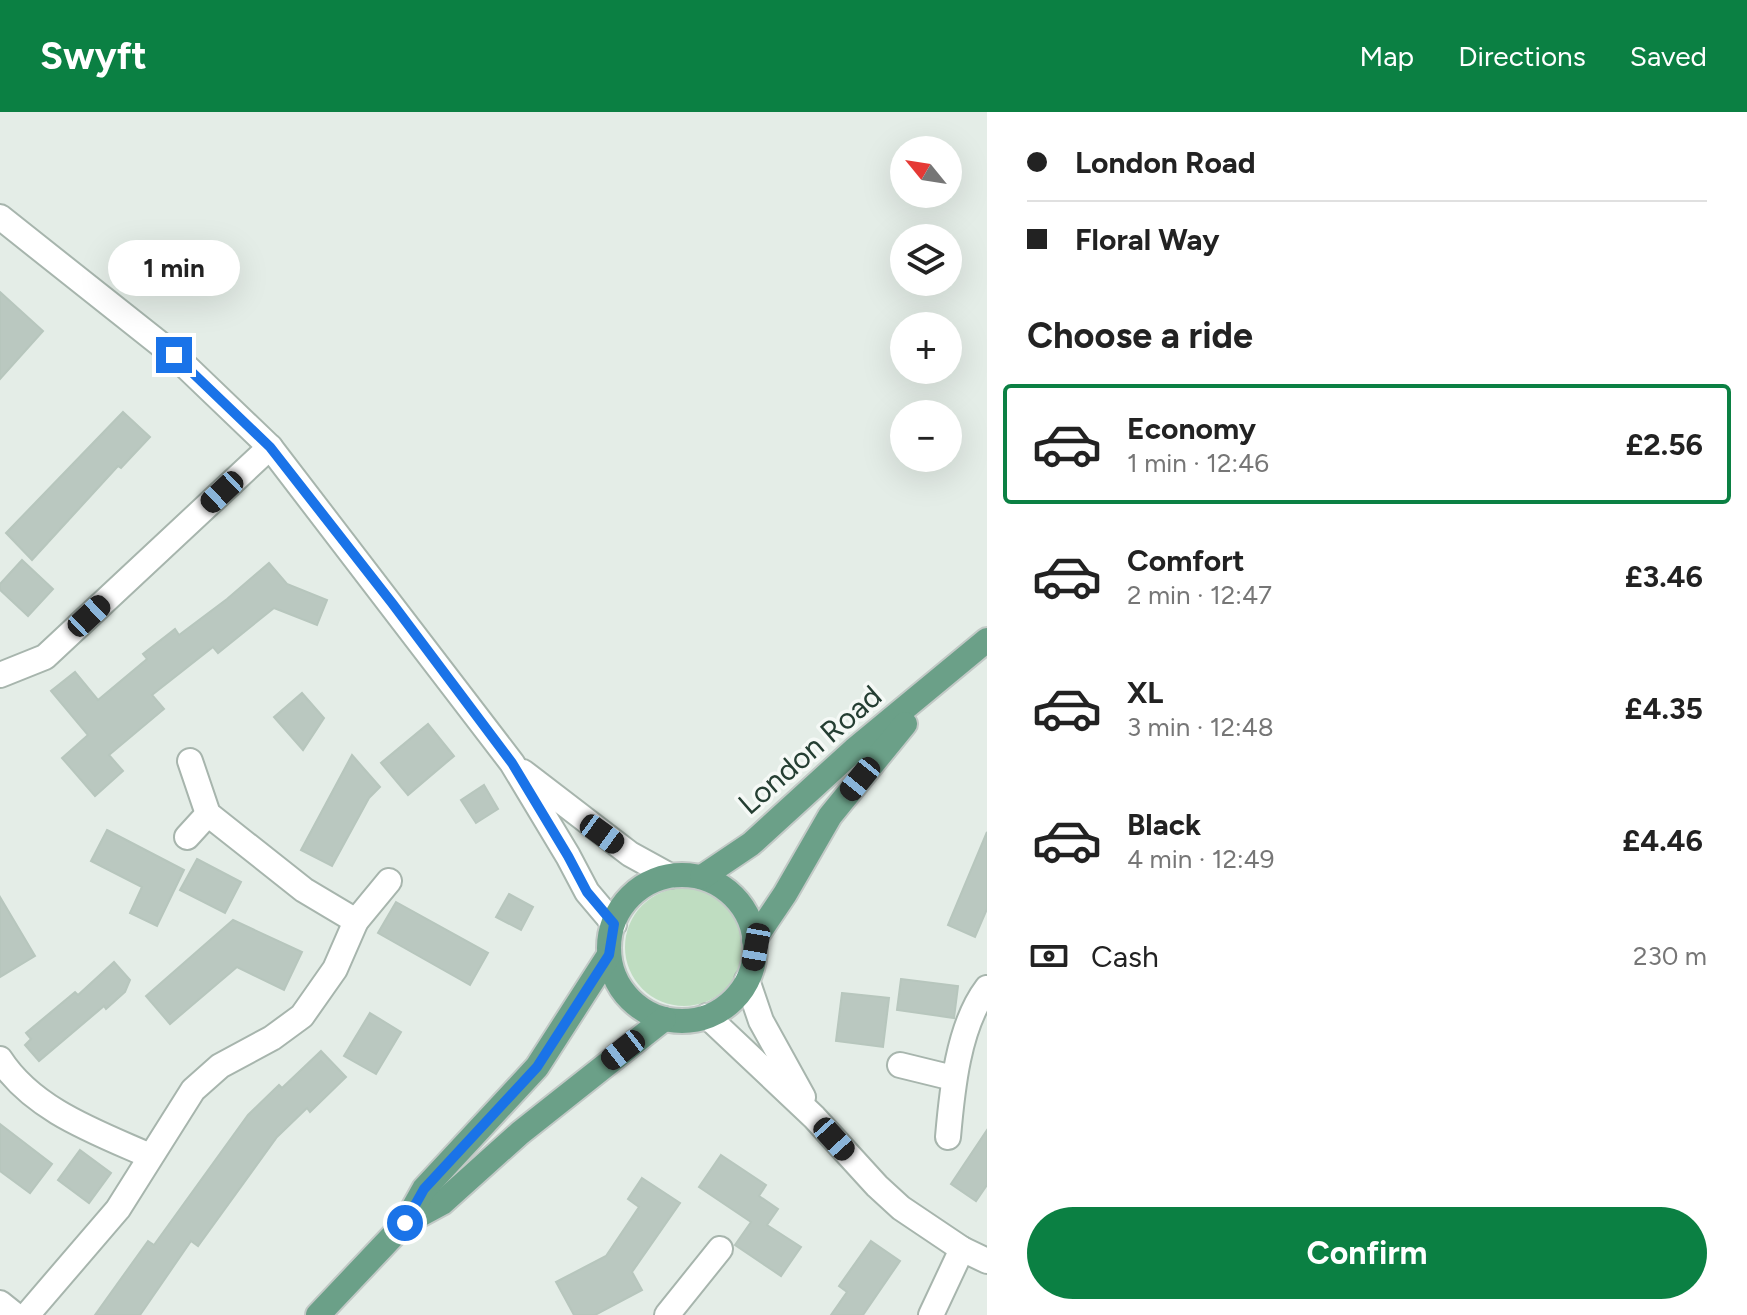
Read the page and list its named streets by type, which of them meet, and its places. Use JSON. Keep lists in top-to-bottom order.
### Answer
{
  "streets": {
    "main road": ["London Road"]
  },
  "north": "top left",
  "page": {
    "header": "Swyft",
    "nav": ["Map", "Directions", "Saved"],
    "banner": ["London Road", "Floral Way"],
    "map_buttons": ["+", "−"],
    "bubble": "1 min",
    "heading": "Choose a ride",
    "list": [
      {
        "name": "Economy",
        "note": "1 min · 12:46",
        "value": "£2.56"
      },
      {
        "name": "Comfort",
        "note": "2 min · 12:47",
        "value": "£3.46"
      },
      {
        "name": "XL",
        "note": "3 min · 12:48",
        "value": "£4.35"
      },
      {
        "name": "Black",
        "note": "4 min · 12:49",
        "value": "£4.46"
      }
    ],
    "pay": ["Cash", "230 m"],
    "buttons": "Confirm"
  }
}
